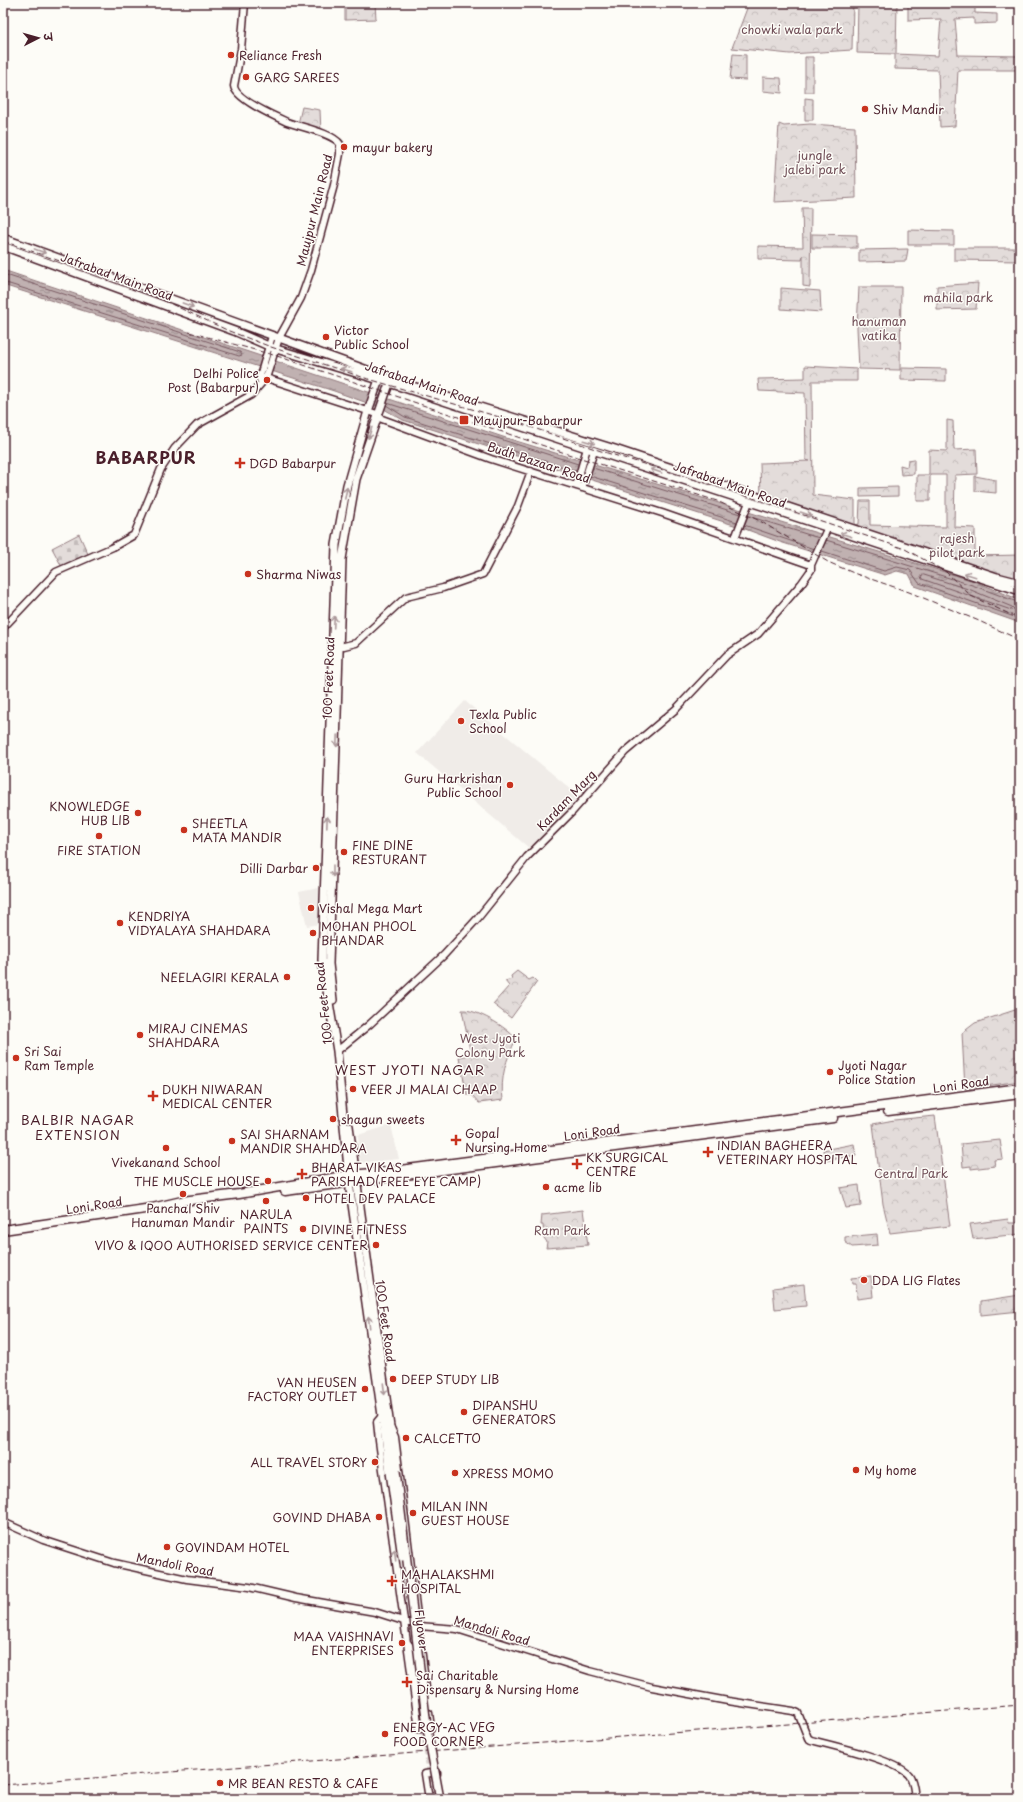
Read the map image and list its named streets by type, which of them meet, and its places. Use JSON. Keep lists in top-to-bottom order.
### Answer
{
  "streets": {
    "highway": ["Loni Road"],
    "main road": ["Jafrabad Main Road", "100 Feet Road", "Flyover"],
    "street": [
      "Maujpur Main Road",
      "Budh Bazaar Road",
      "Kardam Marg",
      "Mandoli Road"
    ]
  },
  "crossings": [
    ["Maujpur Main Road", "Jafrabad Main Road"],
    ["Jafrabad Main Road", "100 Feet Road"],
    ["Jafrabad Main Road", "Kardam Marg"],
    ["Budh Bazaar Road", "100 Feet Road"],
    ["Budh Bazaar Road", "Kardam Marg"],
    ["100 Feet Road", "Kardam Marg"],
    ["100 Feet Road", "Loni Road"],
    ["100 Feet Road", "Mandoli Road"],
    ["100 Feet Road", "Flyover"]
  ],
  "districts": ["BABARPUR", "WEST JYOTI NAGAR", "BALBIR NAGAR EXTENSION"],
  "parks": [
    "chowki wala park",
    "jungle jalebi park",
    "mahila park",
    "hanuman vatika",
    "rajesh pilot park",
    "West Jyoti Colony Park",
    "Central Park",
    "Ram Park"
  ],
  "places": {
    "other": [
      "Reliance Fresh",
      "GARG SAREES",
      "Shiv Mandir",
      "mayur bakery",
      "Victor Public School",
      "Delhi Police Post (Babarpur)",
      "Sharma Niwas",
      "Texla Public School",
      "Guru Harkrishan Public School",
      "KNOWLEDGE HUB LIB",
      "SHEETLA MATA MANDIR",
      "FIRE STATION",
      "FINE DINE RESTURANT",
      "Dilli Darbar",
      "Vishal Mega Mart",
      "KENDRIYA VIDYALAYA SHAHDARA",
      "MOHAN PHOOL BHANDAR",
      "NEELAGIRI KERALA",
      "MIRAJ CINEMAS SHAHDARA",
      "Sri Sai Ram Temple",
      "Jyoti Nagar Police Station",
      "VEER JI MALAI CHAAP",
      "shagun sweets",
      "SAI SHARNAM MANDIR SHAHDARA",
      "Vivekanand School",
      "THE MUSCLE HOUSE",
      "acme lib",
      "Panchal Shiv Hanuman Mandir",
      "HOTEL DEV PALACE",
      "NARULA PAINTS",
      "DIVINE FITNESS",
      "VIVO & IQOO AUTHORISED SERVICE CENTER",
      "DDA LIG Flates",
      "DEEP STUDY LIB",
      "VAN HEUSEN FACTORY OUTLET",
      "DIPANSHU GENERATORS",
      "CALCETTO",
      "ALL TRAVEL STORY",
      "My home",
      "XPRESS MOMO",
      "MILAN INN GUEST HOUSE",
      "GOVIND DHABA",
      "GOVINDAM HOTEL",
      "MAA VAISHNAVI ENTERPRISES",
      "ENERGY-AC VEG FOOD CORNER",
      "MR BEAN RESTO & CAFE"
    ],
    "transit": ["Maujpur-Babarpur"],
    "health": [
      "DGD Babarpur",
      "DUKH NIWARAN MEDICAL CENTER",
      "Gopal Nursing Home",
      "INDIAN BAGHEERA VETERINARY HOSPITAL",
      "KK SURGICAL CENTRE",
      "BHARAT VIKAS PARISHAD(FREE EYE CAMP)",
      "MAHALAKSHMI HOSPITAL",
      "Sai Charitable Dispensary & Nursing Home"
    ]
  },
  "north": "right"
}
